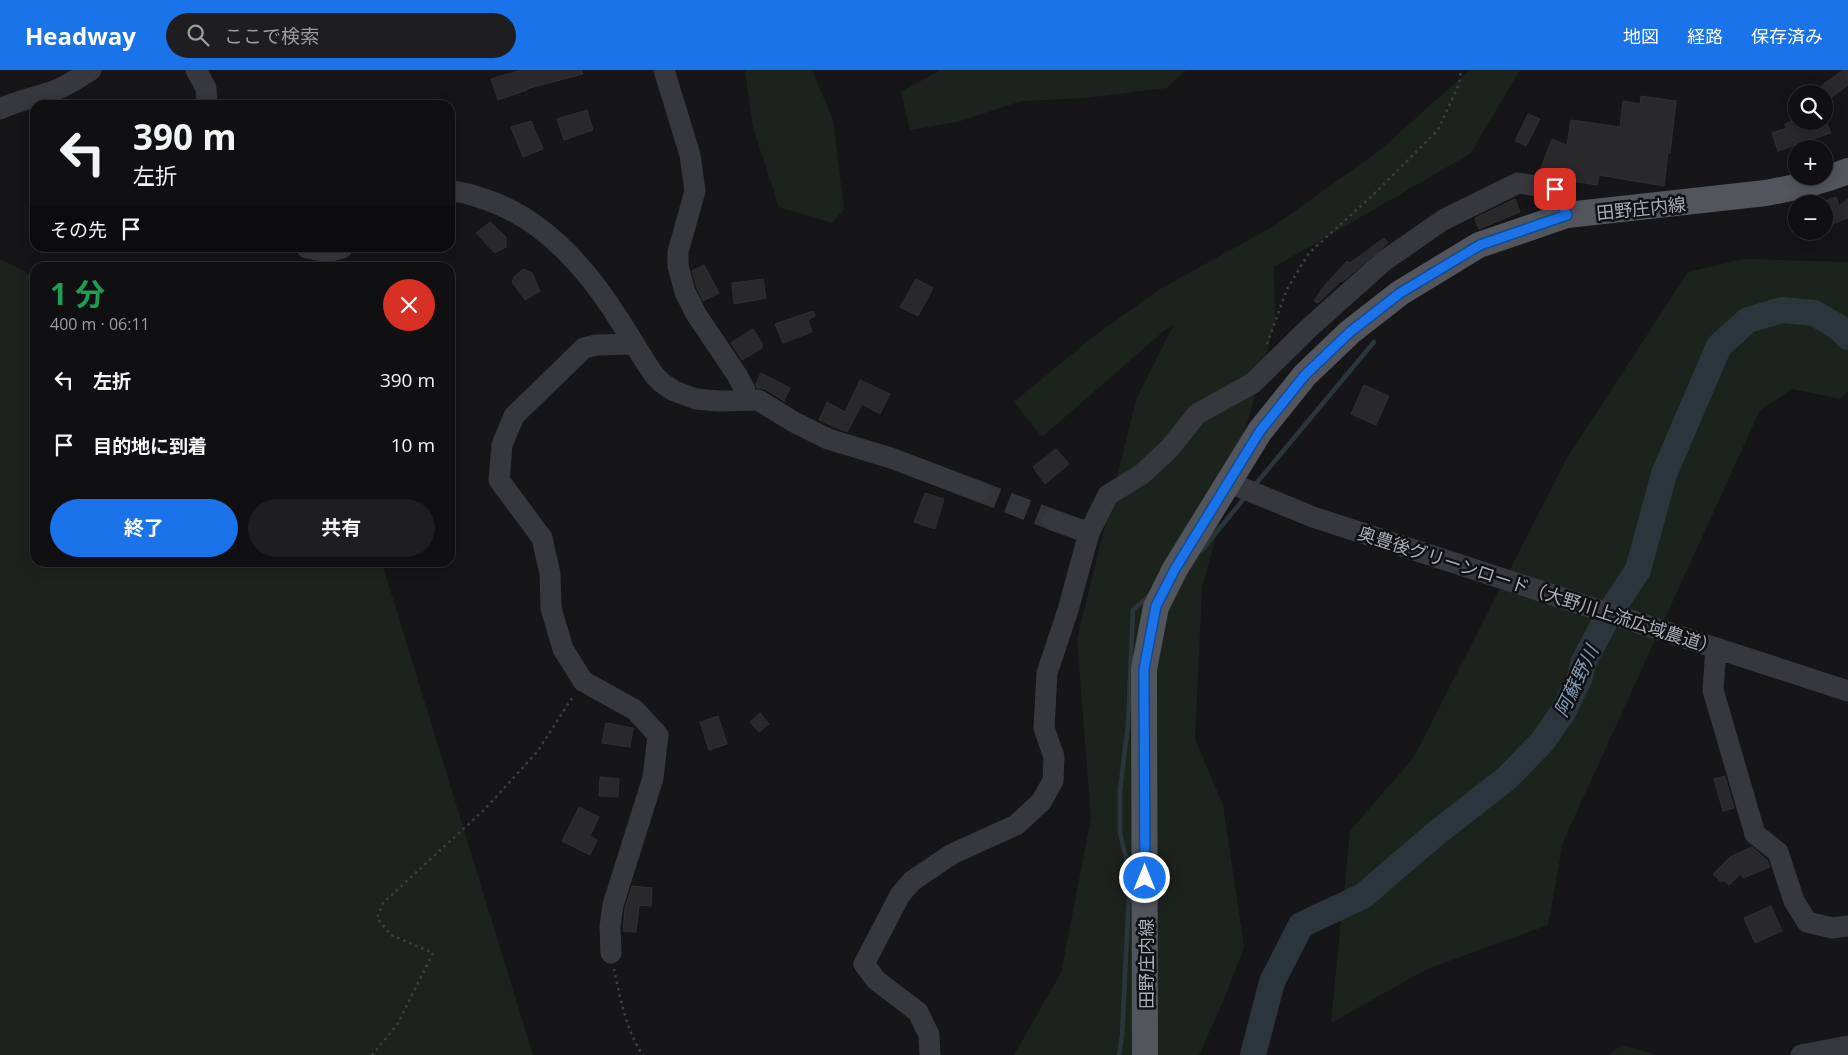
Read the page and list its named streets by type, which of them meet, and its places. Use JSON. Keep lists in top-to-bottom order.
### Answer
{
  "streets": {
    "main road": ["田野庄内線"],
    "street": ["奥豊後グリーンロード（大野川上流広域農道）"]
  },
  "crossings": [
    ["田野庄内線", "奥豊後グリーンロード（大野川上流広域農道）"]
  ],
  "water": ["阿蘇野川"],
  "page": {
    "header": "Headway",
    "search": "ここで検索",
    "nav": ["地図", "経路", "保存済み"],
    "map_buttons": ["+", "−"],
    "turn": ["390 m", "左折"],
    "then": "その先",
    "heading": ["1 分", "400 m · 06:11"],
    "list": [
      {
        "name": "左折",
        "value": "390 m"
      },
      {
        "name": "目的地に到着",
        "value": "10 m"
      }
    ],
    "buttons": ["終了", "共有"]
  }
}
